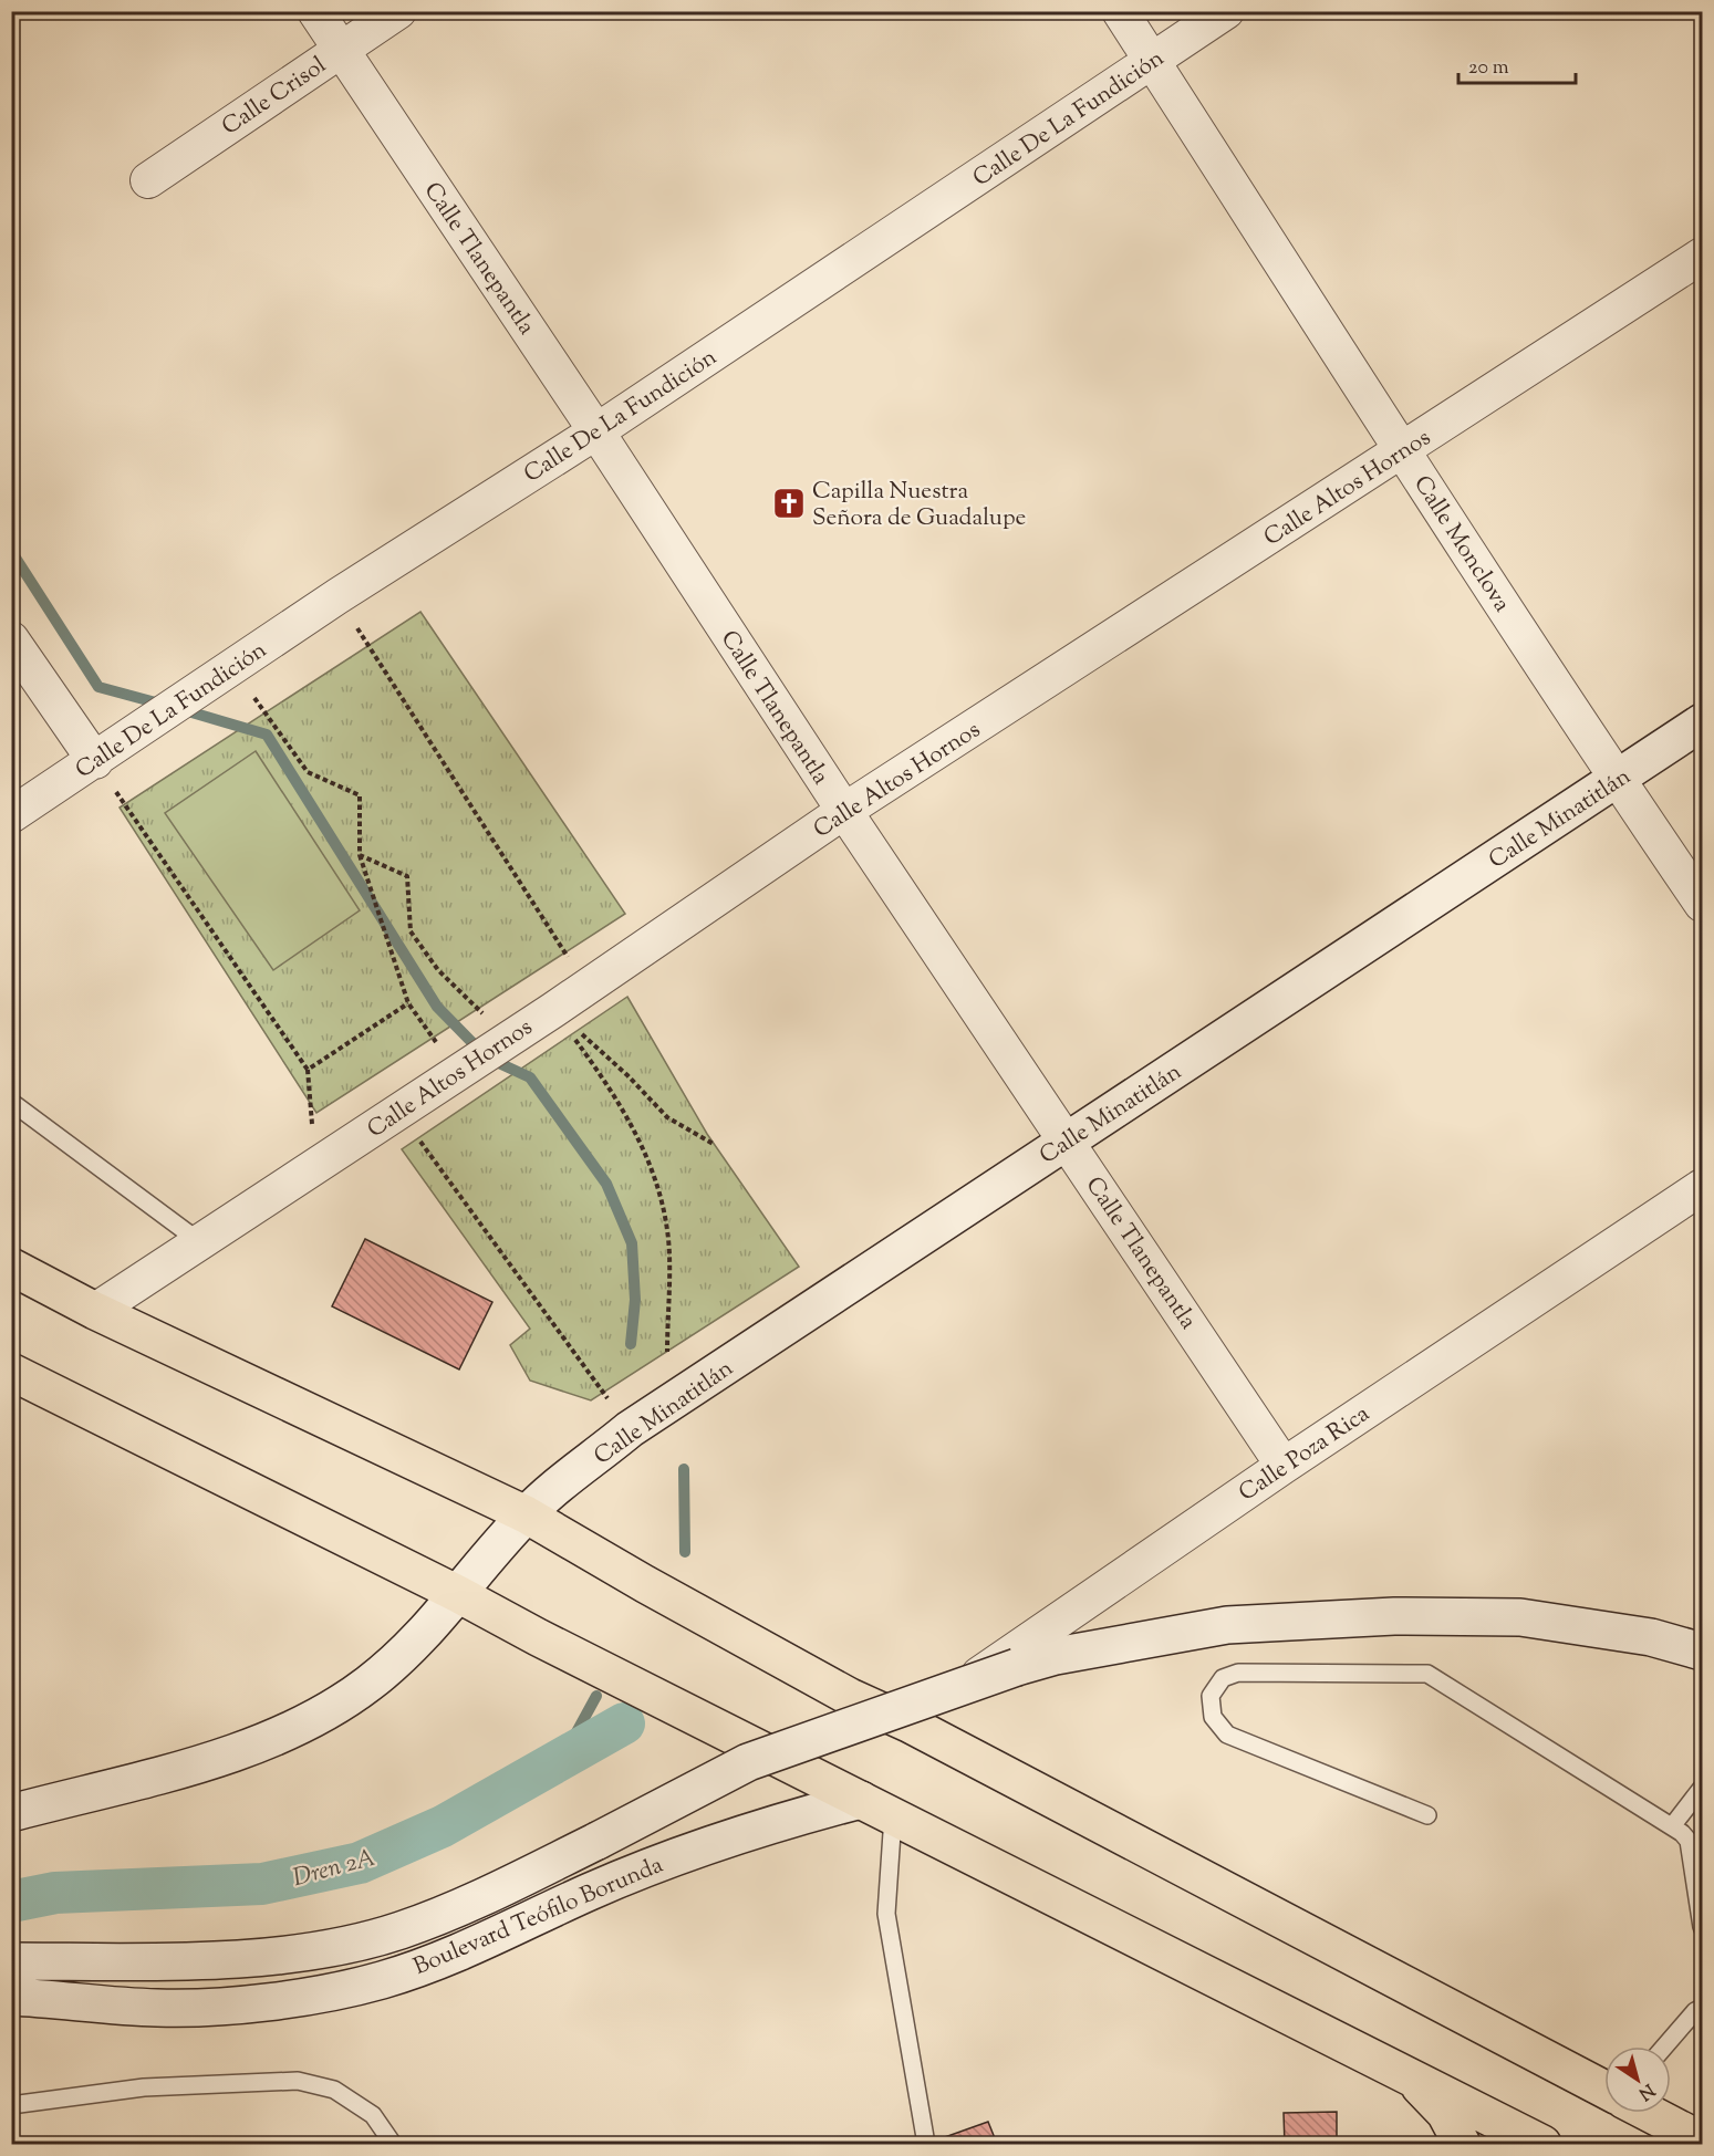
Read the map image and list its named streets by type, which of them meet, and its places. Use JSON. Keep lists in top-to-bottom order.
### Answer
{
  "streets": {
    "main road": ["Calle Minatitlán", "Boulevard Teófilo Borunda"],
    "street": [
      "Calle Crisol",
      "Calle De La Fundición",
      "Calle Tlanepantla",
      "Calle Altos Hornos",
      "Calle Monclova",
      "Calle Poza Rica"
    ]
  },
  "crossings": [
    ["Calle Crisol", "Calle Tlanepantla"],
    ["Calle De La Fundición", "Calle Tlanepantla"],
    ["Calle De La Fundición", "Calle Monclova"],
    ["Calle Tlanepantla", "Calle Altos Hornos"],
    ["Calle Tlanepantla", "Calle Minatitlán"],
    ["Calle Tlanepantla", "Calle Poza Rica"],
    ["Calle Altos Hornos", "Calle Monclova"],
    ["Calle Monclova", "Calle Minatitlán"]
  ],
  "water": ["Dren 2A"],
  "places": {
    "church": ["Capilla Nuestra Señora de Guadalupe"]
  },
  "scale_bar": "20 m",
  "north": "bottom right"
}
